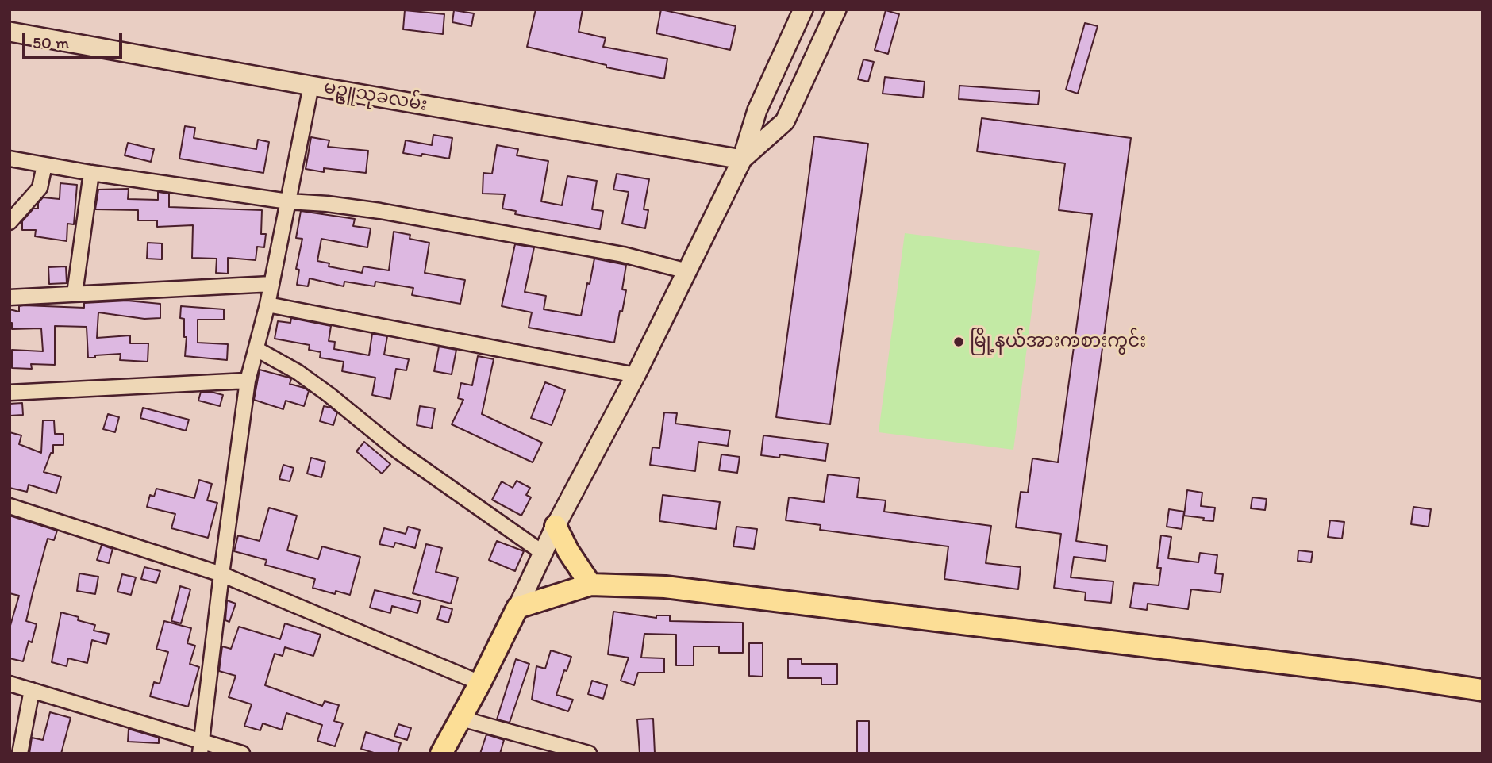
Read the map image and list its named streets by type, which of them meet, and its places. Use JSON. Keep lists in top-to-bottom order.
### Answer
{
  "streets": {
    "street": ["မဥ္ဇူသုခလမ်း"]
  },
  "places": ["မြို့နယ်အားကစားကွင်း"],
  "scale_bar": "50 m"
}
